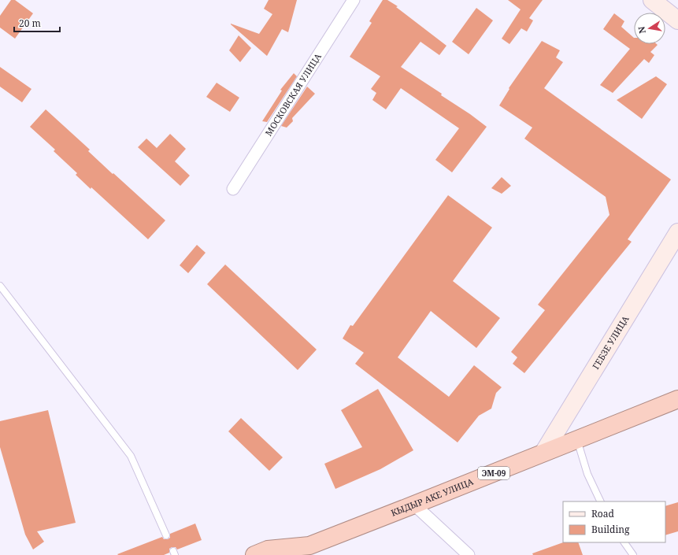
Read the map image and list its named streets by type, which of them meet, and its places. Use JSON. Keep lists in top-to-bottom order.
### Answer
{
  "streets": {
    "highway": ["ЭМ-09", "КЫДЫР АКЕ УЛИЦА"],
    "main road": ["ГЕБЗЕ УЛИЦА"],
    "street": ["МОСКОВСКАЯ УЛИЦА"]
  },
  "crossings": [
    ["ГЕБЗЕ УЛИЦА", "КЫДЫР АКЕ УЛИЦА"]
  ],
  "legend": ["Road", "Building"],
  "scale_bar": "20 m",
  "north": "left"
}
